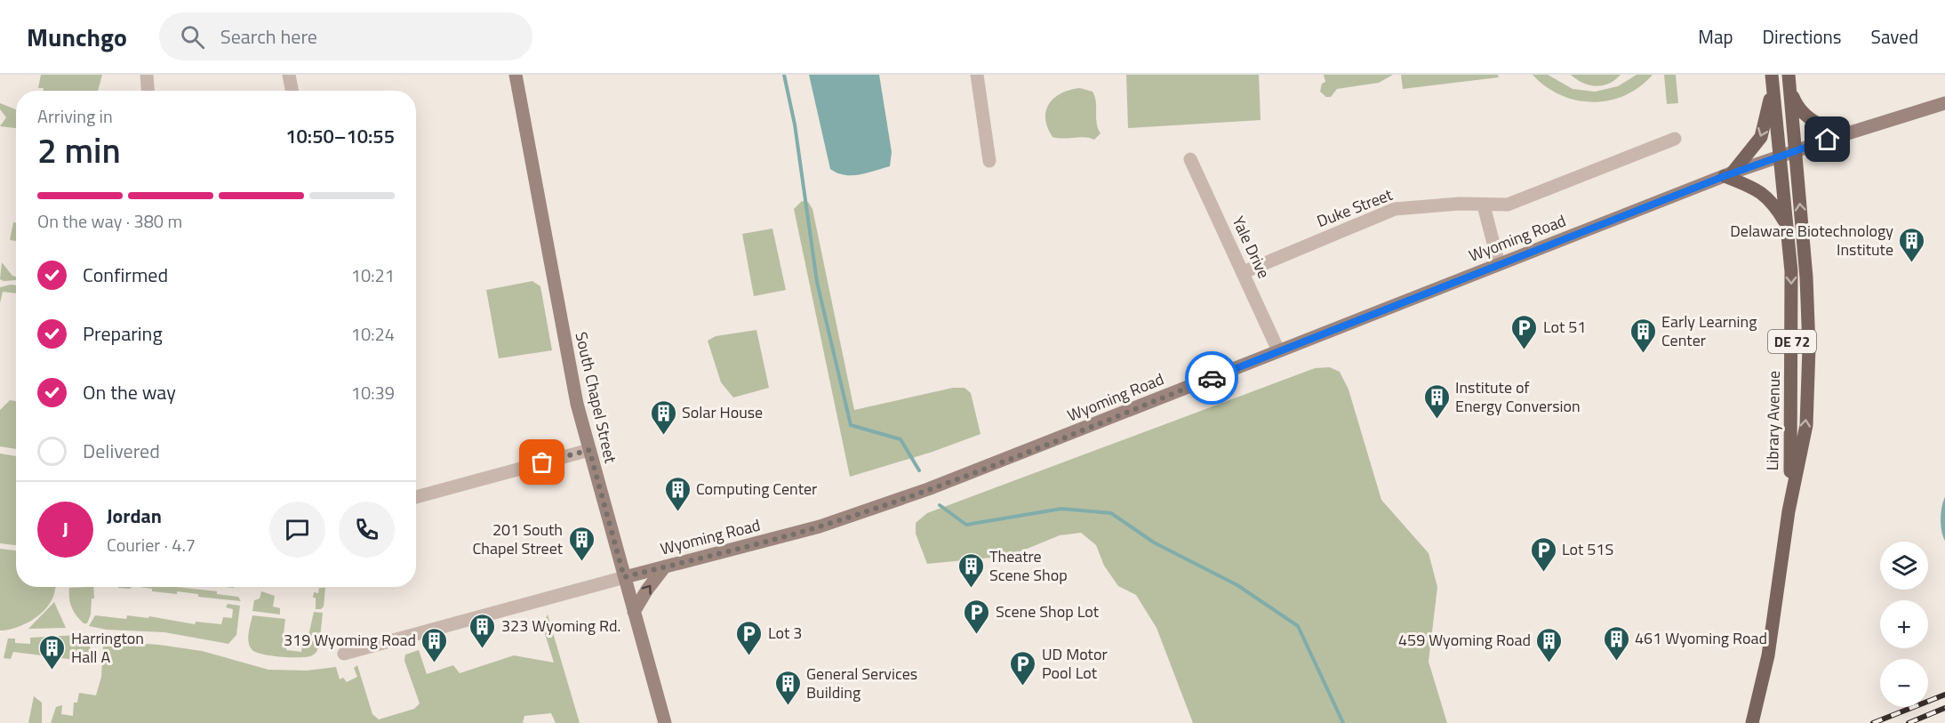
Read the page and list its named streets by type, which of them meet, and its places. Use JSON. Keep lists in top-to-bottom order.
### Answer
{
  "streets": {
    "main road": ["DE 72", "Library Avenue"],
    "street": [
      "Duke Street",
      "Wyoming Road",
      "Yale Drive",
      "South Chapel Street"
    ]
  },
  "crossings": [
    ["Duke Street", "Yale Drive"],
    ["Wyoming Road", "Yale Drive"],
    ["Wyoming Road", "South Chapel Street"],
    ["Wyoming Road", "Library Avenue"]
  ],
  "places": {
    "building": [
      "Delaware Biotechnology Institute",
      "Early Learning Center",
      "Institute of Energy Conversion",
      "Solar House",
      "Computing Center",
      "201 South Chapel Street",
      "Theatre Scene Shop",
      "323 Wyoming Rd.",
      "461 Wyoming Road",
      "319 Wyoming Road",
      "459 Wyoming Road",
      "Harrington Hall A",
      "General Services Building"
    ],
    "parking": [
      "Lot 51",
      "Lot 51S",
      "Scene Shop Lot",
      "Lot 3",
      "UD Motor Pool Lot"
    ]
  },
  "page": {
    "header": "Munchgo",
    "search": "Search here",
    "nav": ["Map", "Directions", "Saved"],
    "heading": ["2 min", "Arriving in", "10:50–10:55"],
    "panel": ["Jordan", "Courier · 4.7"],
    "bar": "On the way · 380 m",
    "list": [
      ["Confirmed", "10:21"],
      ["Preparing", "10:24"],
      ["On the way", "10:39"],
      "Delivered"
    ],
    "round": "J",
    "map_buttons": ["+", "−"]
  }
}
